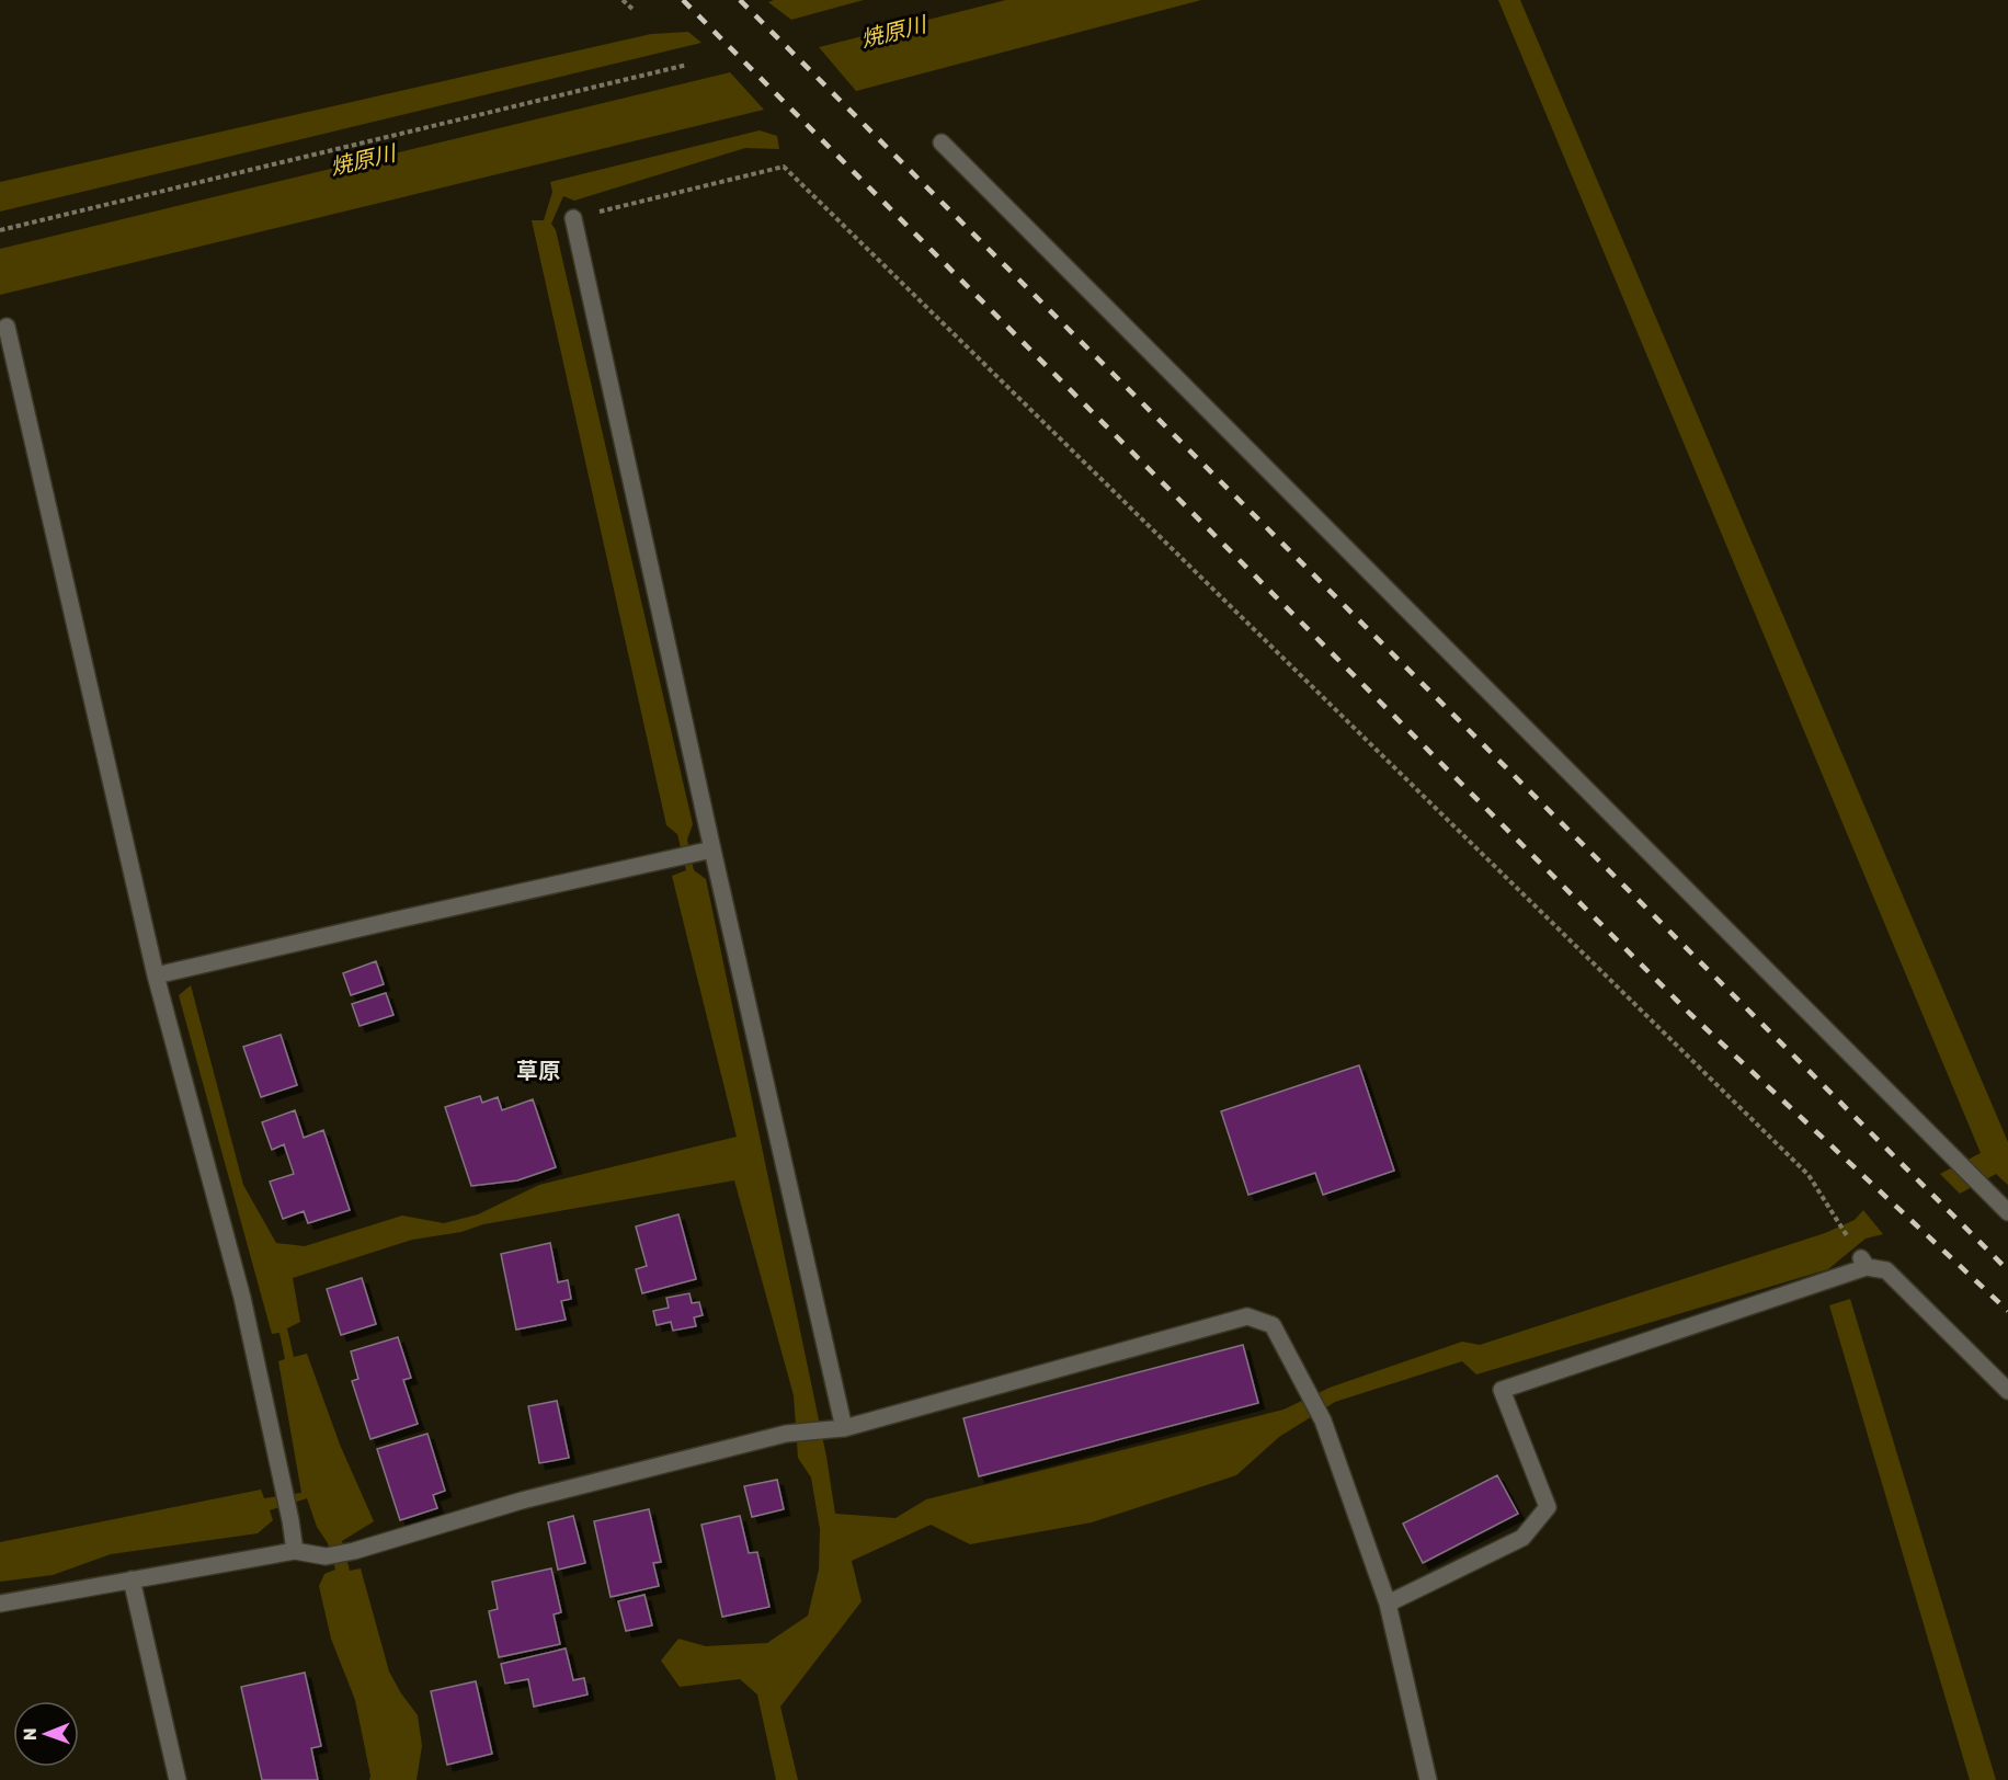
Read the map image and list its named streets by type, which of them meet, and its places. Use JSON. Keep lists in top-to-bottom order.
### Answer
{
  "districts": ["草原"],
  "water": ["焼原川"],
  "north": "left"
}
